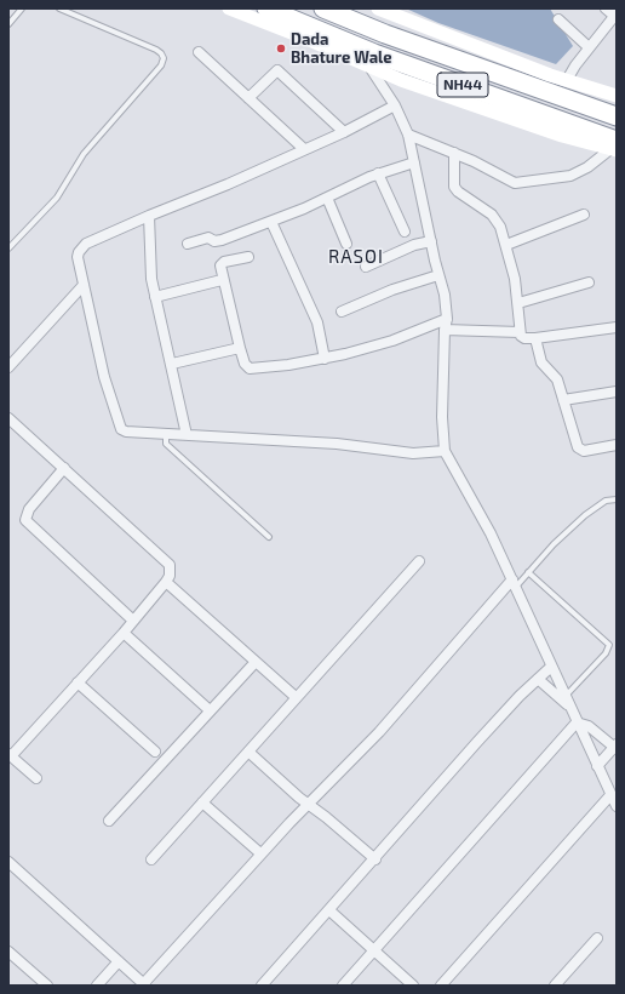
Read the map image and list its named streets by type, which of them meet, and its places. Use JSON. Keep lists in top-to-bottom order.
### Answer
{
  "streets": {
    "highway": ["NH44"]
  },
  "districts": ["RASOI"],
  "places": ["Dada Bhature Wale"]
}
